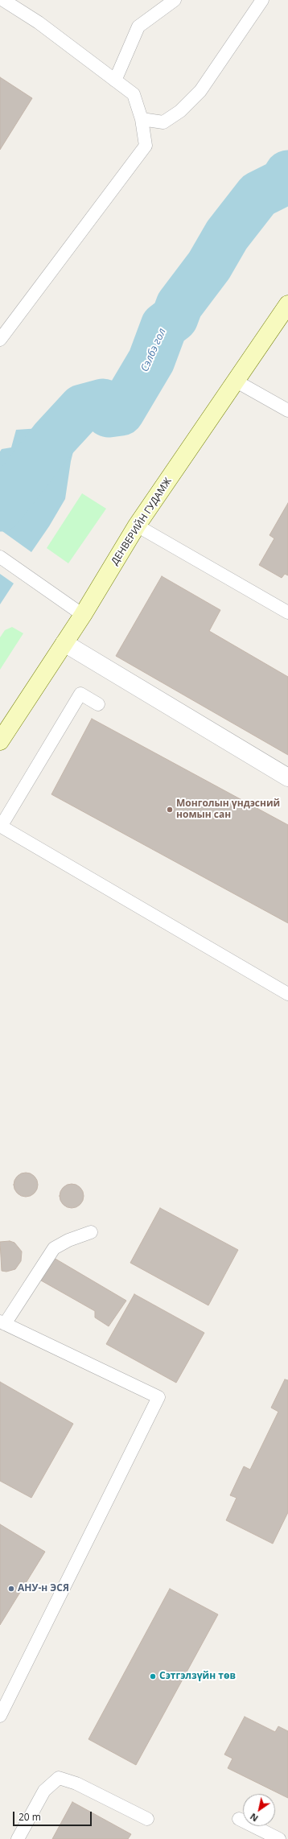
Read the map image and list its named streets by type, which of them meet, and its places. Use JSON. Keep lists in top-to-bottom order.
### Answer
{
  "streets": {
    "street": ["ДЕНВЕРИЙН ГУДАМЖ"]
  },
  "water": ["Сэлбэ гол"],
  "places": ["Монголын үндэсний номын сан", "АНУ-н ЭСЯ", "Сэтгэлзүйн төв"],
  "scale_bar": "20 m",
  "north": "bottom left"
}
